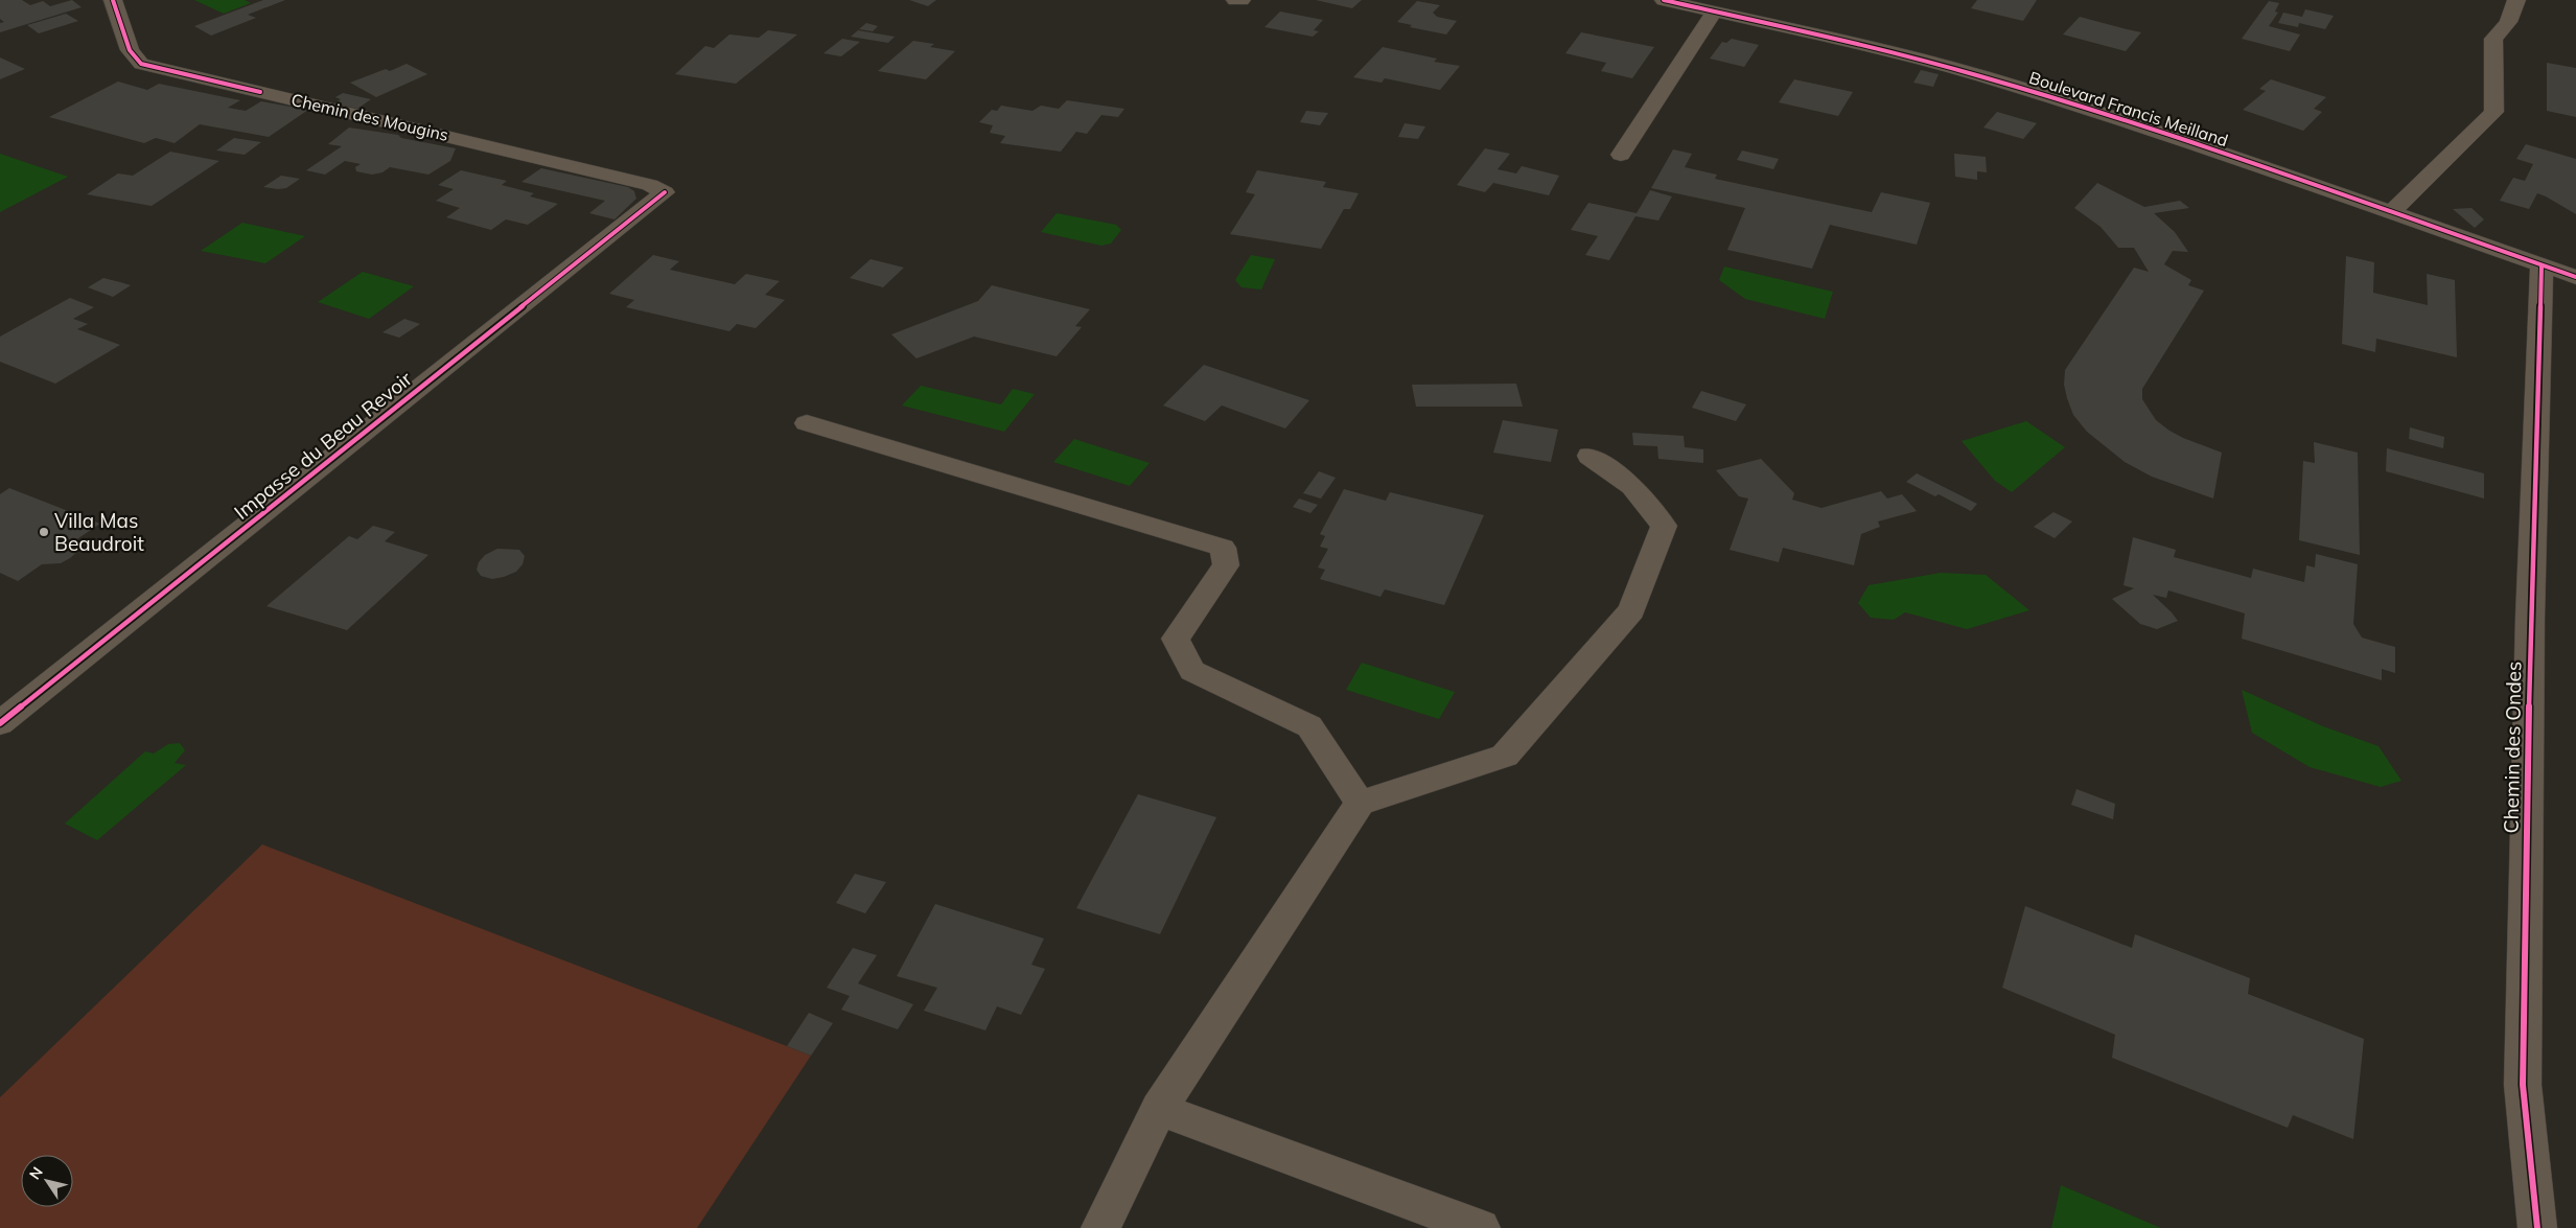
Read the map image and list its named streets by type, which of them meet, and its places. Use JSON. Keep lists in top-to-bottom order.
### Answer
{
  "streets": {
    "street": [
      "Boulevard Francis Meilland",
      "Chemin des Mougins",
      "Impasse du Beau Revoir",
      "Chemin des Ondes"
    ]
  },
  "crossings": [
    ["Boulevard Francis Meilland", "Chemin des Ondes"],
    ["Chemin des Mougins", "Impasse du Beau Revoir"]
  ],
  "places": ["Villa Mas Beaudroit"],
  "north": "top left"
}
